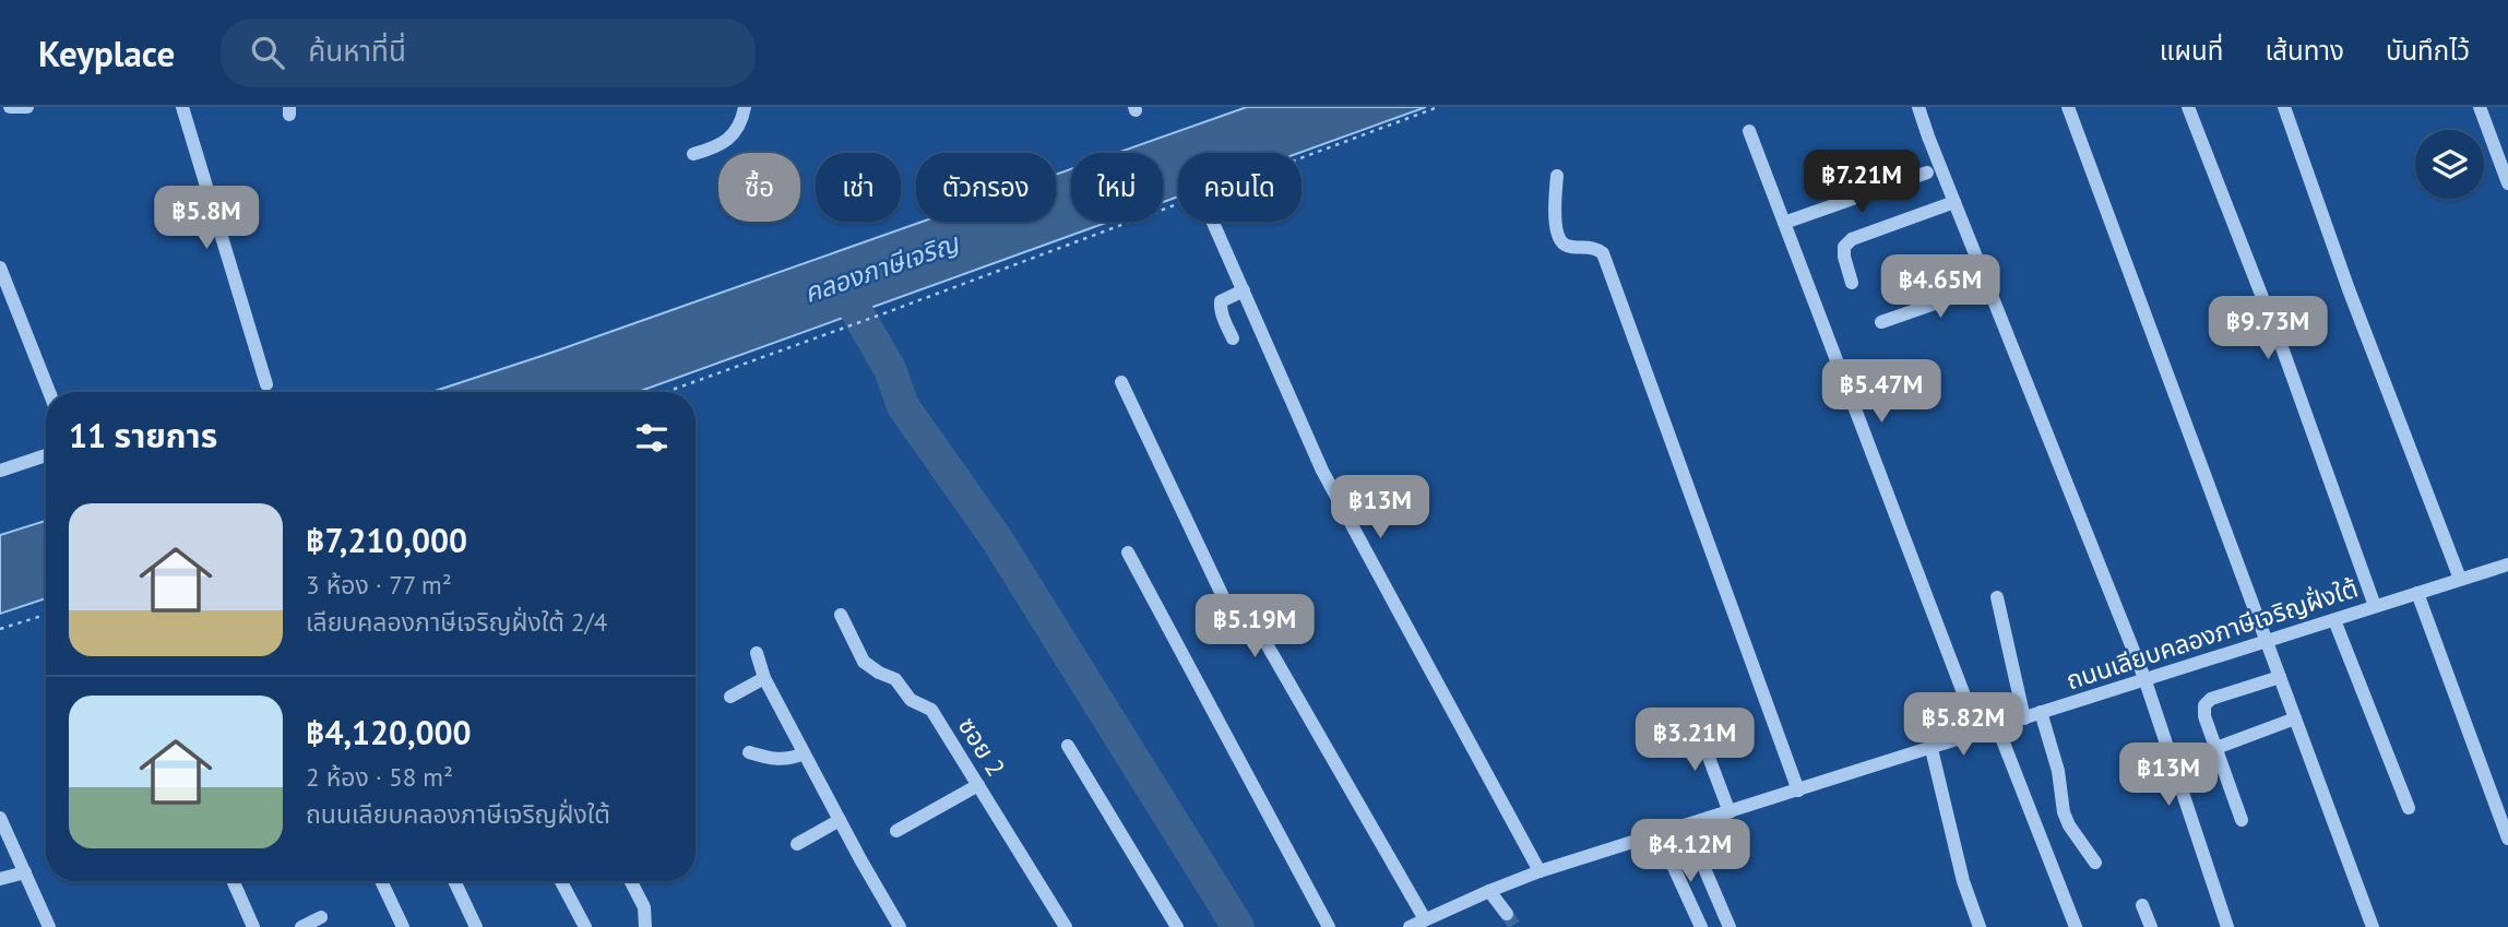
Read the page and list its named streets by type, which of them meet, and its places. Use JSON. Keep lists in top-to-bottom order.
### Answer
{
  "streets": {
    "street": ["ถนนเลียบคลองภาษีเจริญฝั่งใต้", "ซอย 2"]
  },
  "water": ["คลองภาษีเจริญ"],
  "page": {
    "header": "Keyplace",
    "search": "ค้นหาที่นี่",
    "nav": ["แผนที่", "เส้นทาง", "บันทึกไว้"],
    "price": [
      "฿7.21M",
      "฿5.8M",
      "฿4.65M",
      "฿9.73M",
      "฿5.47M",
      "฿13M",
      "฿5.19M",
      "฿5.82M",
      "฿3.21M",
      "฿13M",
      "฿4.12M"
    ],
    "chip": [
      "ซื้อ",
      "เช่า",
      "ตัวกรอง",
      "ใหม่",
      "คอนโด"
    ],
    "heading": "11 รายการ",
    "list": [
      {
        "name": "฿7,210,000",
        "note": "3 ห้อง · 77 m² · เลียบคลองภาษีเจริญฝั่งใต้ 2/4"
      },
      {
        "name": "฿4,120,000",
        "note": "2 ห้อง · 58 m² · ถนนเลียบคลองภาษีเจริญฝั่งใต้"
      }
    ]
  }
}
